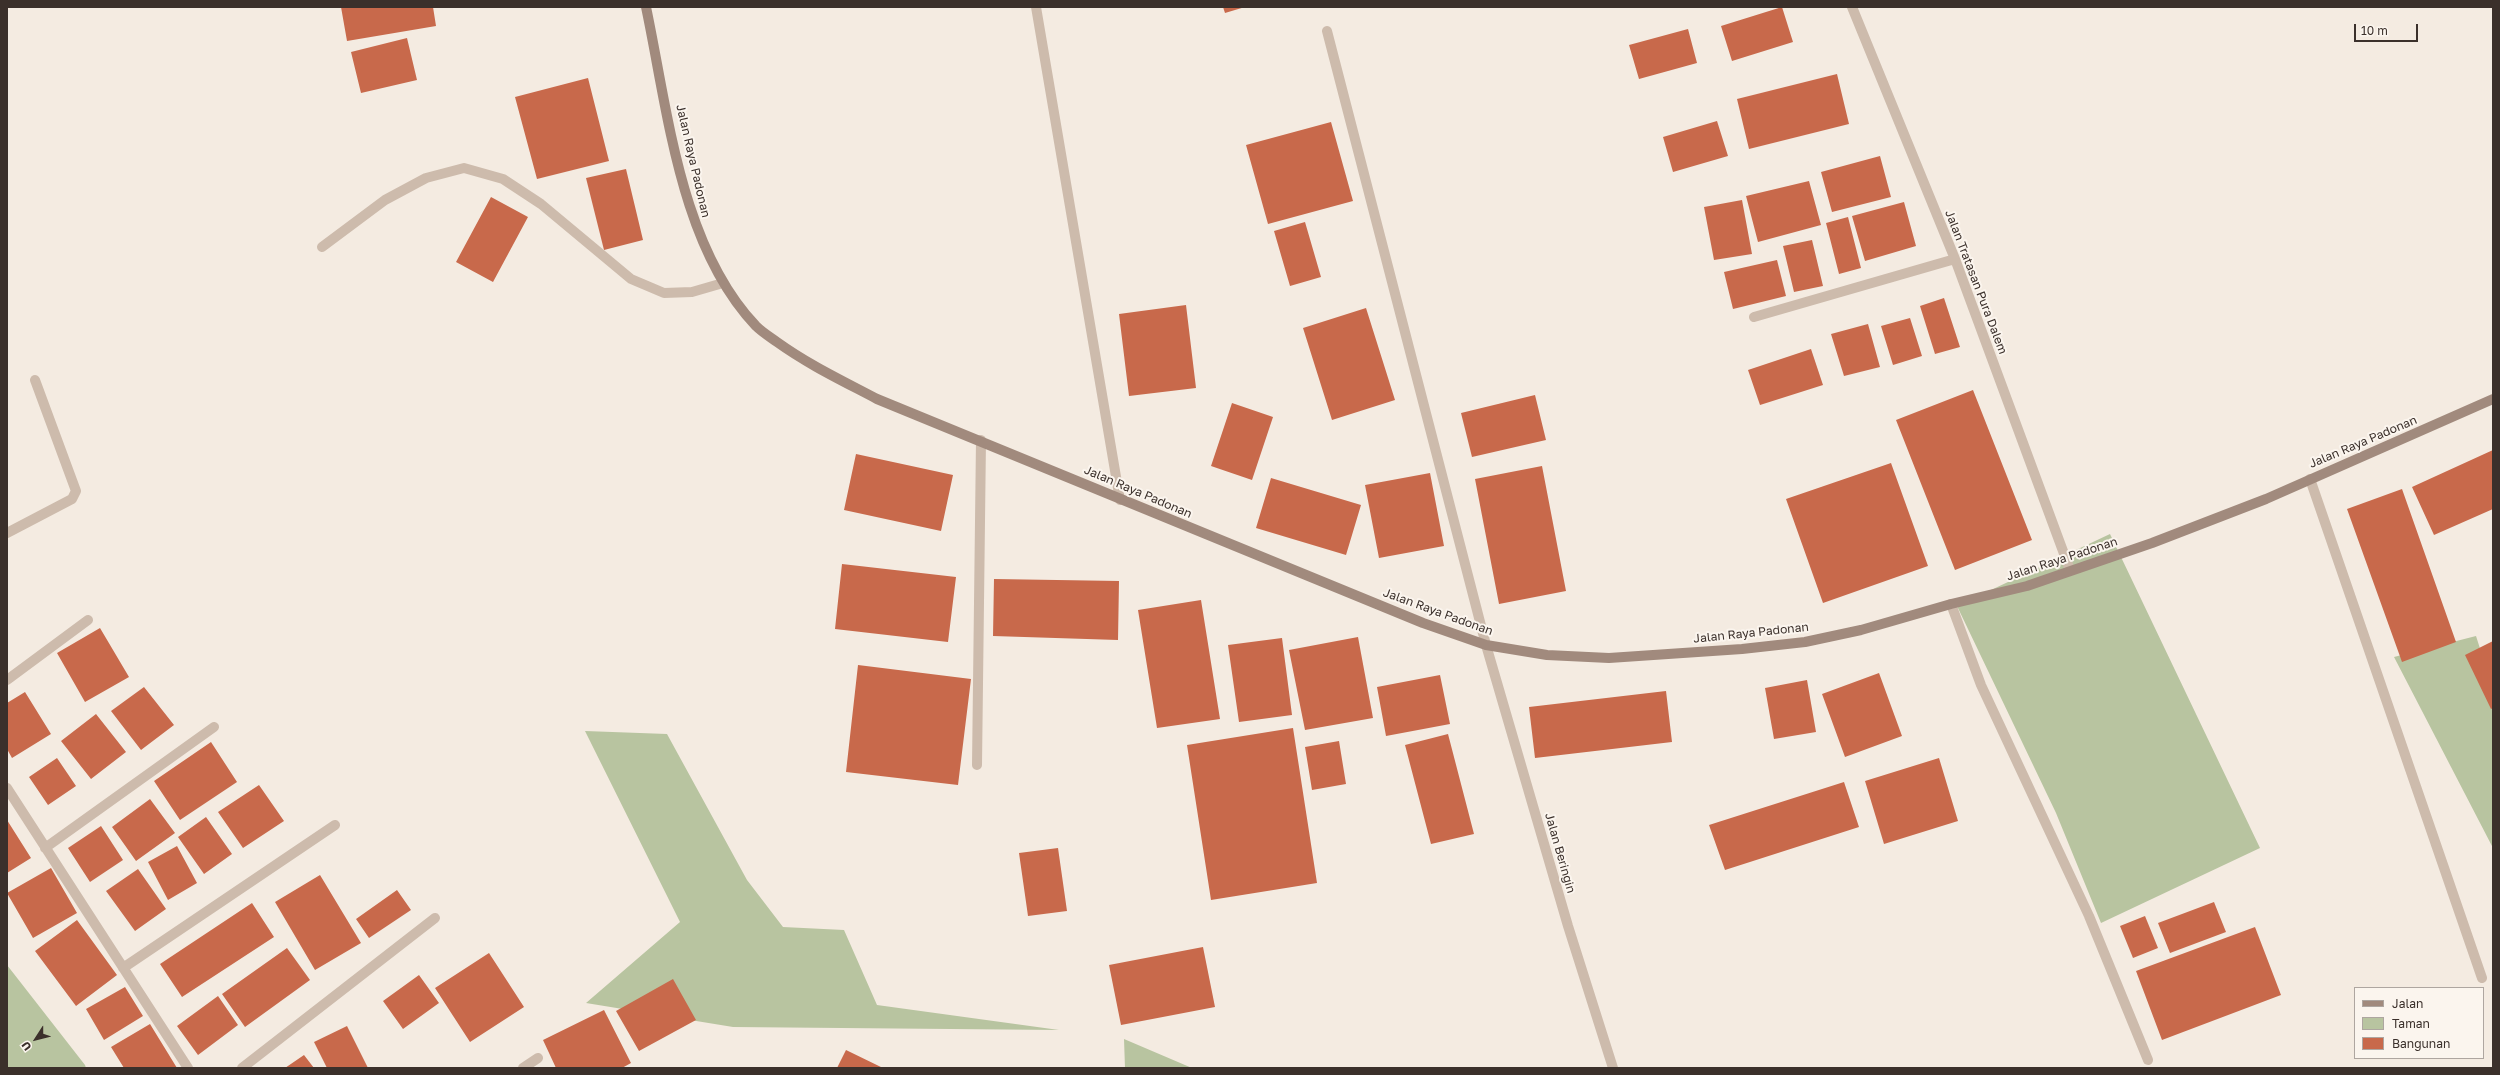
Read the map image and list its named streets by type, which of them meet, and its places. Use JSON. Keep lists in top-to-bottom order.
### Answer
{
  "streets": {
    "main road": ["Jalan Raya Padonan"],
    "street": ["Jalan Tratasan Pura Dalem", "Jalan Beringin"]
  },
  "crossings": [
    ["Jalan Raya Padonan", "Jalan Tratasan Pura Dalem"],
    ["Jalan Raya Padonan", "Jalan Beringin"]
  ],
  "legend": ["Jalan", "Taman", "Bangunan"],
  "scale_bar": "10 m",
  "north": "bottom left"
}
